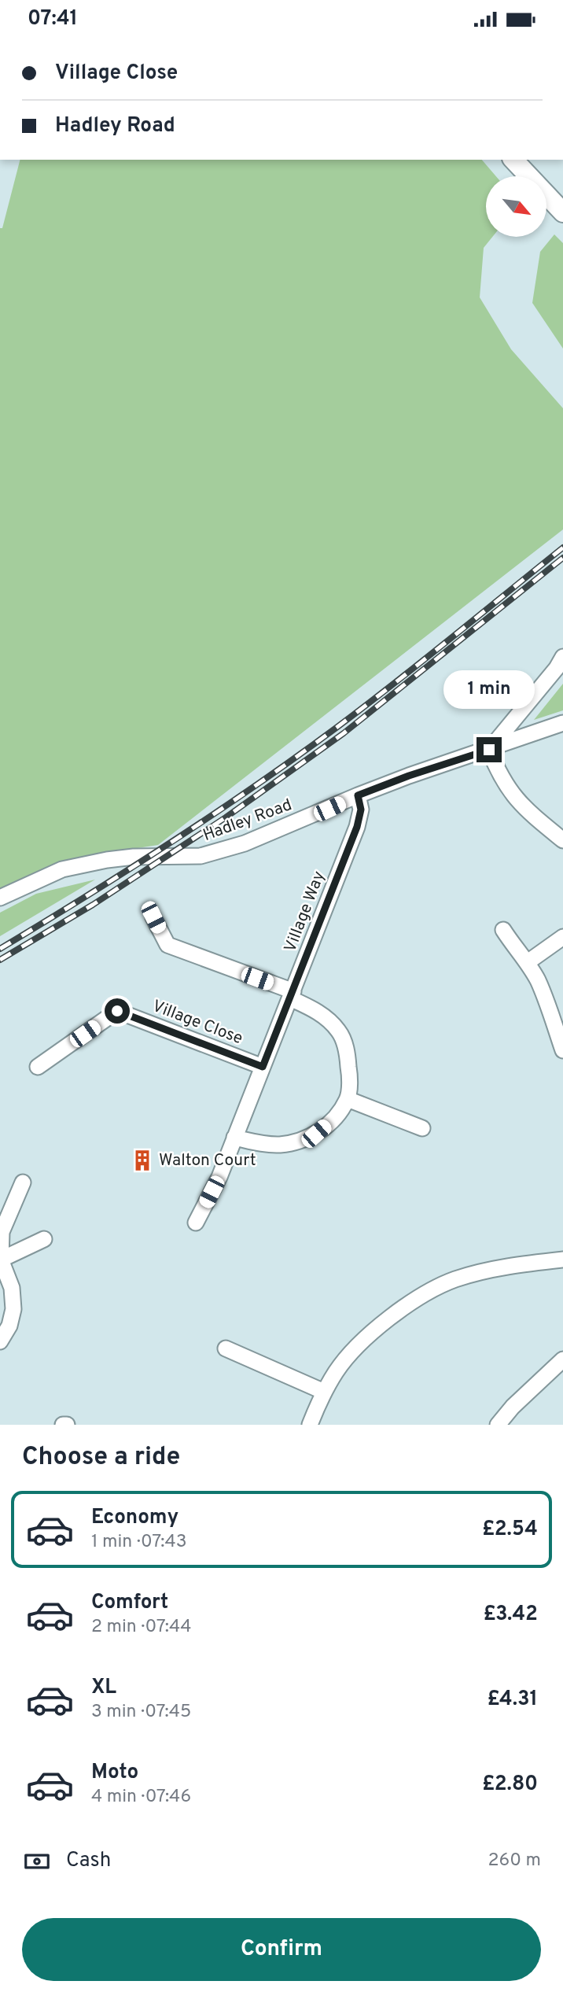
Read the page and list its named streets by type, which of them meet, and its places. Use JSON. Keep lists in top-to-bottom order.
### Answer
{
  "streets": {
    "street": ["Hadley Road", "Village Way", "Village Close"]
  },
  "crossings": [
    ["Hadley Road", "Village Way"],
    ["Village Way", "Village Close"]
  ],
  "places": {
    "building": ["Walton Court"]
  },
  "north": "bottom right",
  "page": {
    "status": "07:41",
    "banner": ["Village Close", "Hadley Road"],
    "bubble": "1 min",
    "heading": "Choose a ride",
    "list": [
      {
        "name": "Economy",
        "note": "1 min · 07:43",
        "value": "£2.54"
      },
      {
        "name": "Comfort",
        "note": "2 min · 07:44",
        "value": "£3.42"
      },
      {
        "name": "XL",
        "note": "3 min · 07:45",
        "value": "£4.31"
      },
      {
        "name": "Moto",
        "note": "4 min · 07:46",
        "value": "£2.80"
      }
    ],
    "pay": ["Cash", "260 m"],
    "buttons": "Confirm"
  }
}
